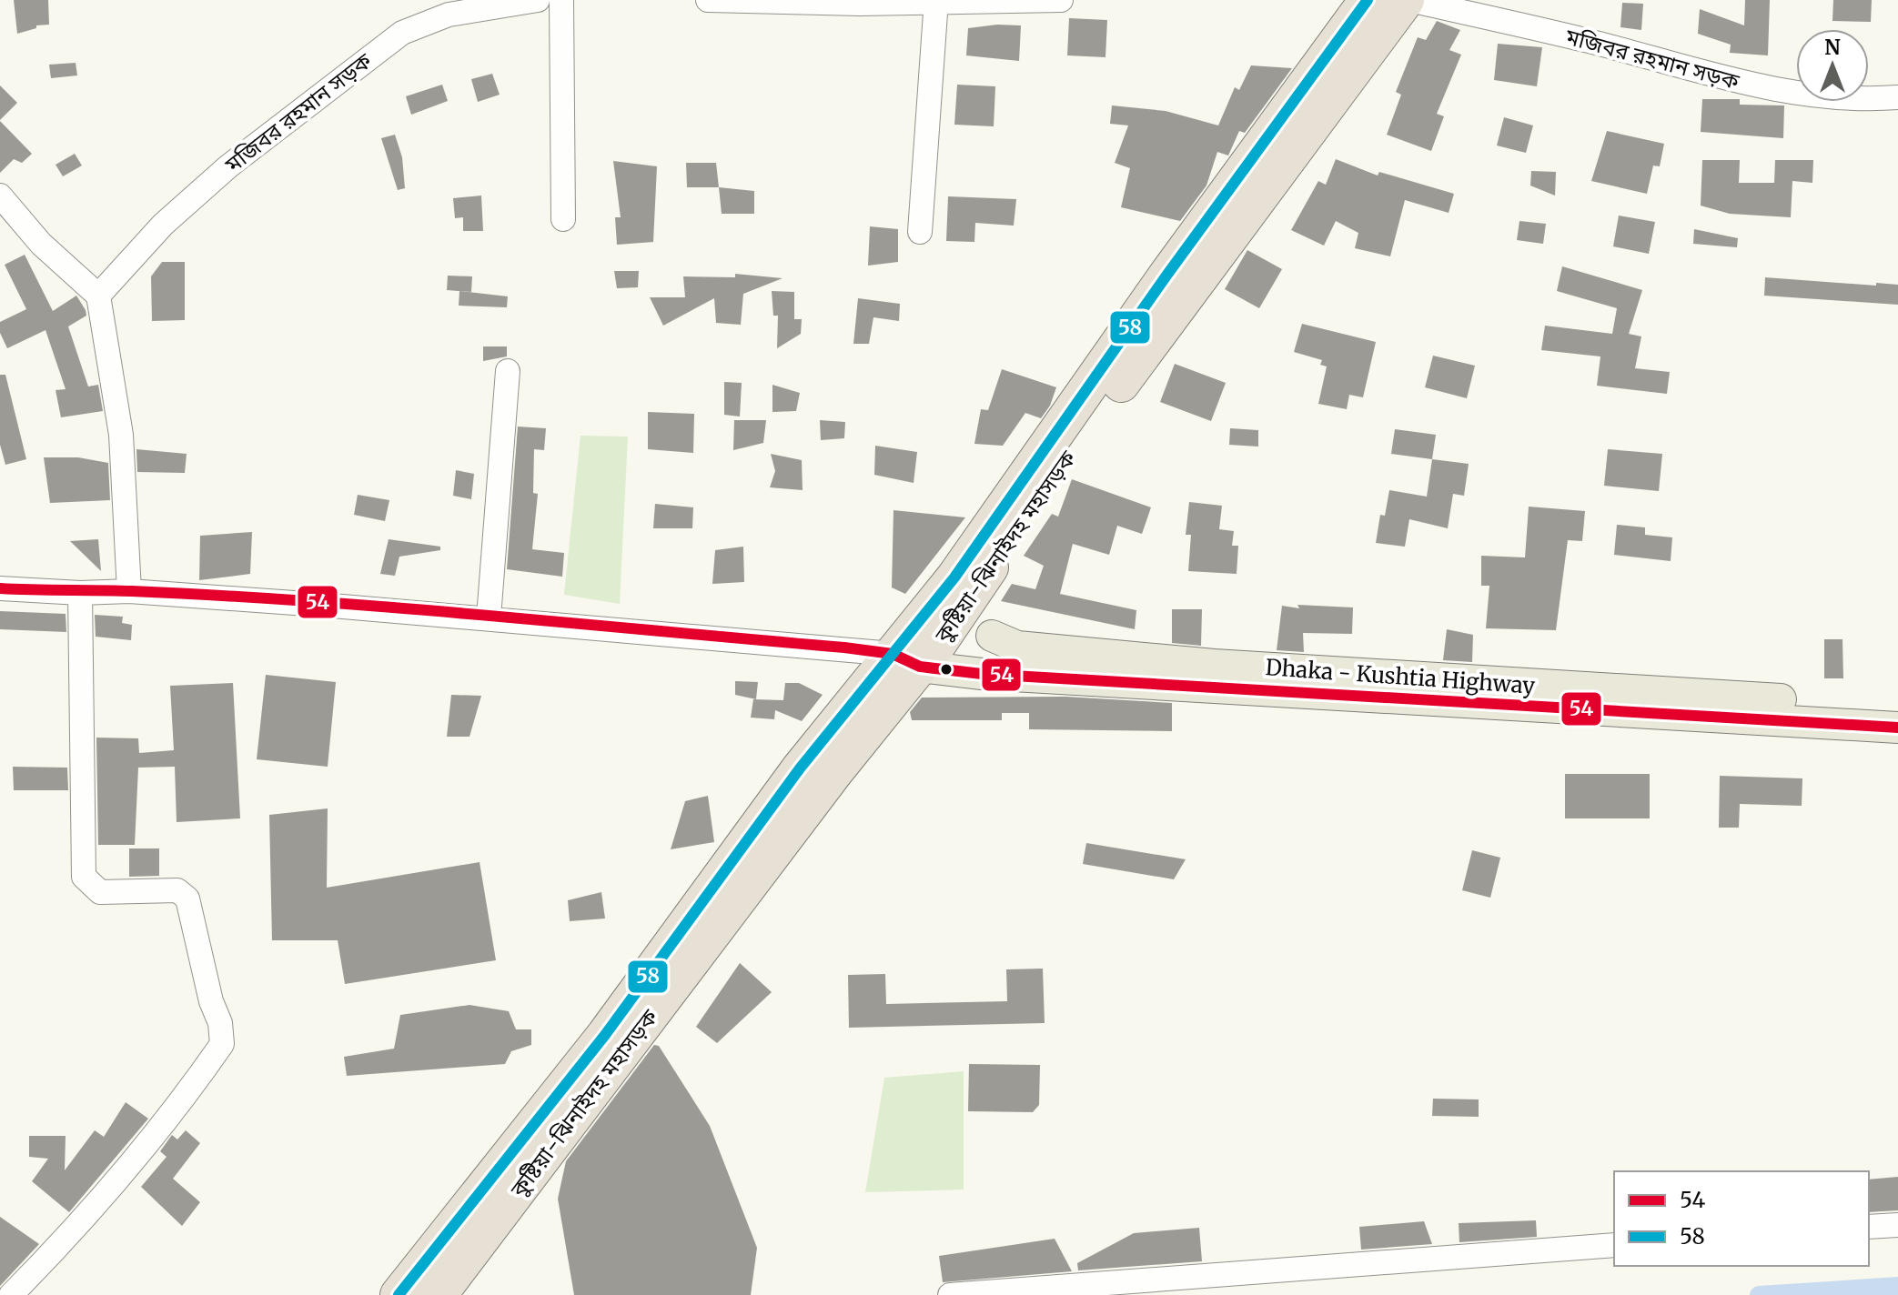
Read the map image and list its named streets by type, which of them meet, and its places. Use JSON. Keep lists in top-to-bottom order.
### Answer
{
  "streets": {
    "highway": ["কুষ্টিয়া-ঝিনাইদহ মহাসড়ক"],
    "main road": ["Dhaka - Kushtia Highway"],
    "street": ["মজিবর রহমান সড়ক"]
  },
  "crossings": [
    ["মজিবর রহমান সড়ক", "কুষ্টিয়া-ঝিনাইদহ মহাসড়ক"],
    ["কুষ্টিয়া-ঝিনাইদহ মহাসড়ক", "Dhaka - Kushtia Highway"]
  ],
  "lines": ["transit line 58", "transit line 54"],
  "legend": ["54", "58"],
  "north": "top"
}
